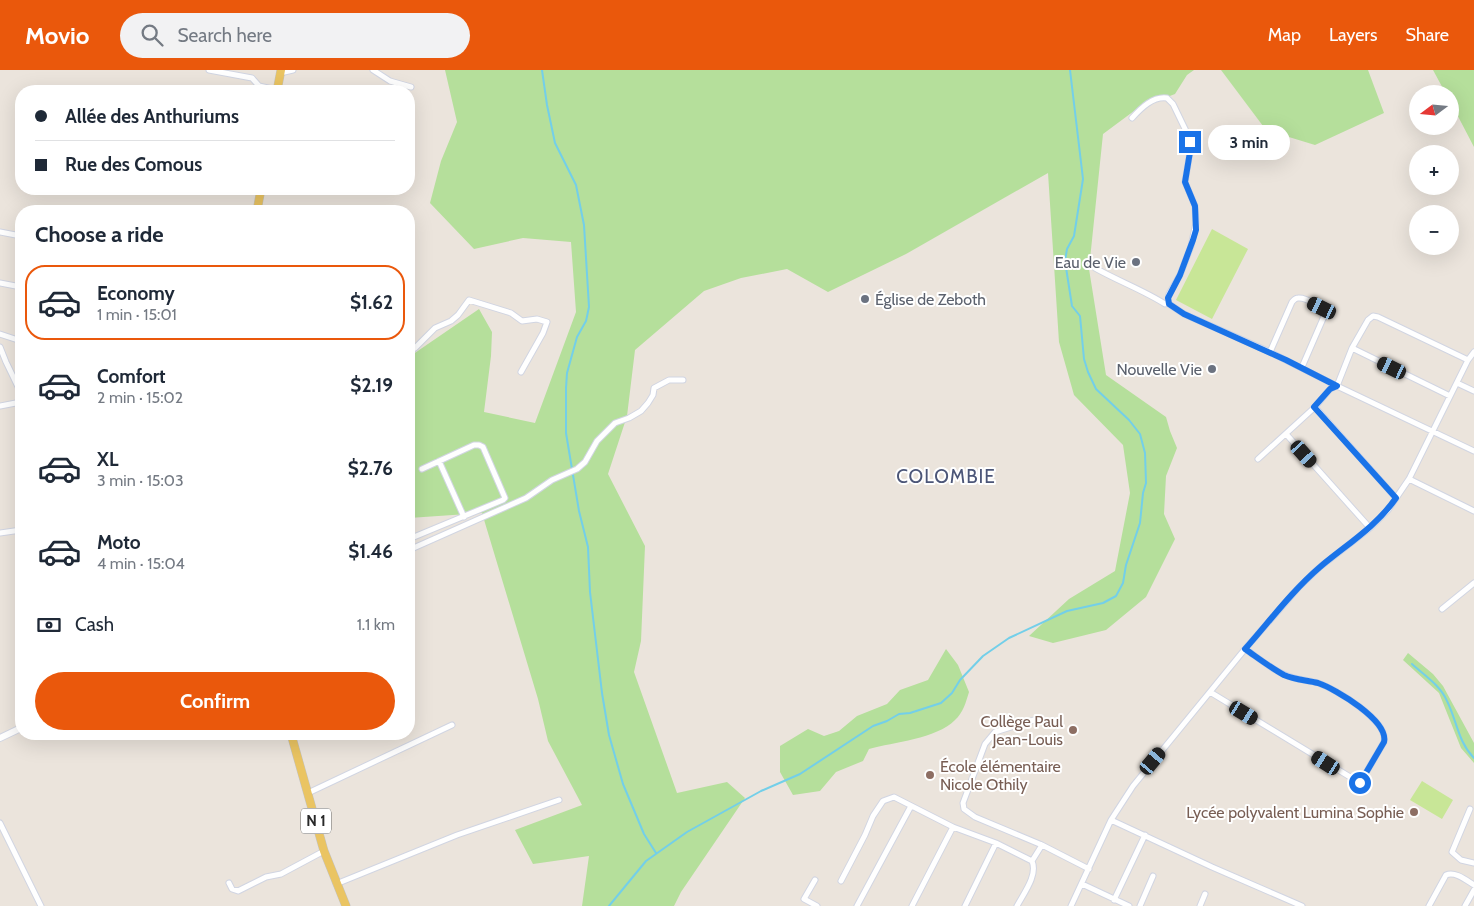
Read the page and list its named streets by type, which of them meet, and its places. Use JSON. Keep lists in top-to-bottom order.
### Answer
{
  "streets": {
    "main road": ["N 1"]
  },
  "districts": ["COLOMBIE"],
  "places": [
    "Eau de Vie",
    "Église de Zeboth",
    "Nouvelle Vie",
    "Collège Paul Jean-Louis",
    "École élémentaire Nicole Othily",
    "Lycée polyvalent Lumina Sophie"
  ],
  "north": "left",
  "page": {
    "header": "Movio",
    "search": "Search here",
    "nav": ["Map", "Layers", "Share"],
    "map_buttons": ["+", "−"],
    "banner": ["Allée des Anthuriums", "Rue des Comous"],
    "bubble": "3 min",
    "heading": "Choose a ride",
    "list": [
      {
        "name": "Economy",
        "note": "1 min · 15:01",
        "value": "$1.62"
      },
      {
        "name": "Comfort",
        "note": "2 min · 15:02",
        "value": "$2.19"
      },
      {
        "name": "XL",
        "note": "3 min · 15:03",
        "value": "$2.76"
      },
      {
        "name": "Moto",
        "note": "4 min · 15:04",
        "value": "$1.46"
      }
    ],
    "pay": ["Cash", "1.1 km"],
    "buttons": "Confirm"
  }
}
